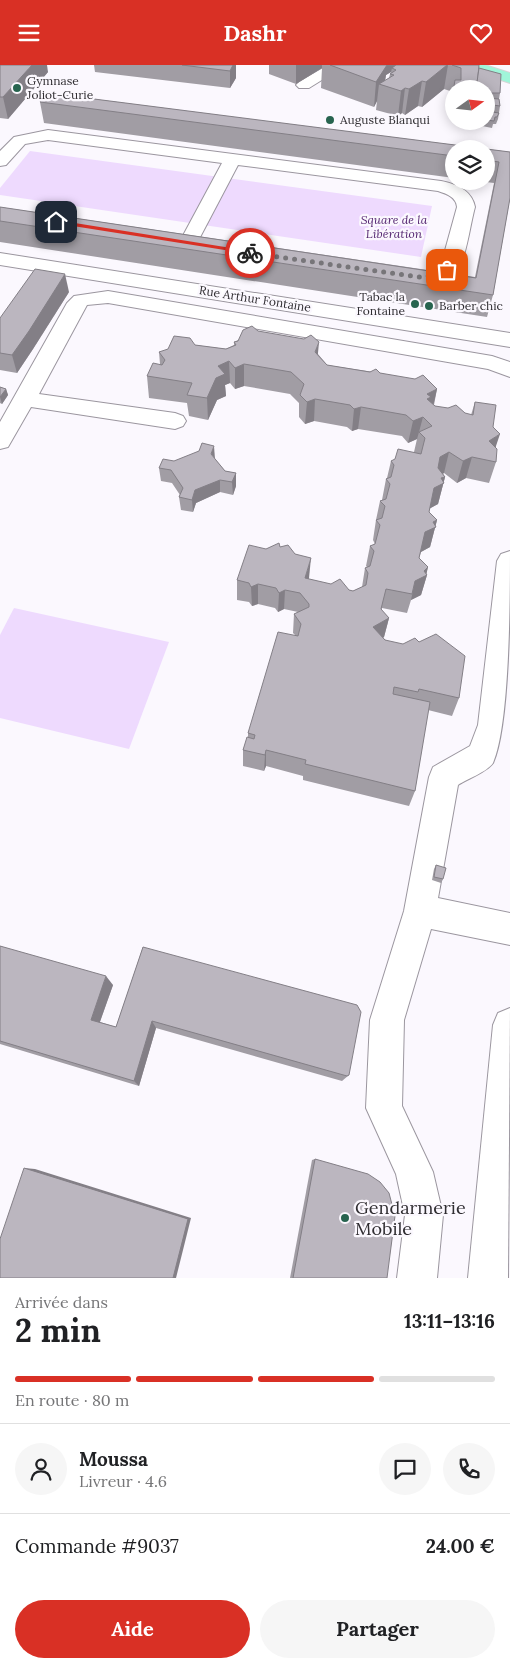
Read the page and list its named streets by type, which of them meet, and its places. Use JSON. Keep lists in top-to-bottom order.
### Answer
{
  "streets": {
    "street": ["Rue Arthur Fontaine"]
  },
  "parks": ["Square de la Libération"],
  "places": [
    "Gymnase Joliot-Curie",
    "Auguste Blanqui",
    "Tabac la Fontaine",
    "Barber chic",
    "Gendarmerie Mobile"
  ],
  "north": "right",
  "page": {
    "header": "Dashr",
    "heading": ["2 min", "Arrivée dans", "13:11–13:16"],
    "panel": [
      "Moussa",
      "Livreur · 4.6",
      "Commande #9037",
      "24.00 €"
    ],
    "bar": "En route · 80 m",
    "buttons": ["Aide", "Partager"]
  }
}
